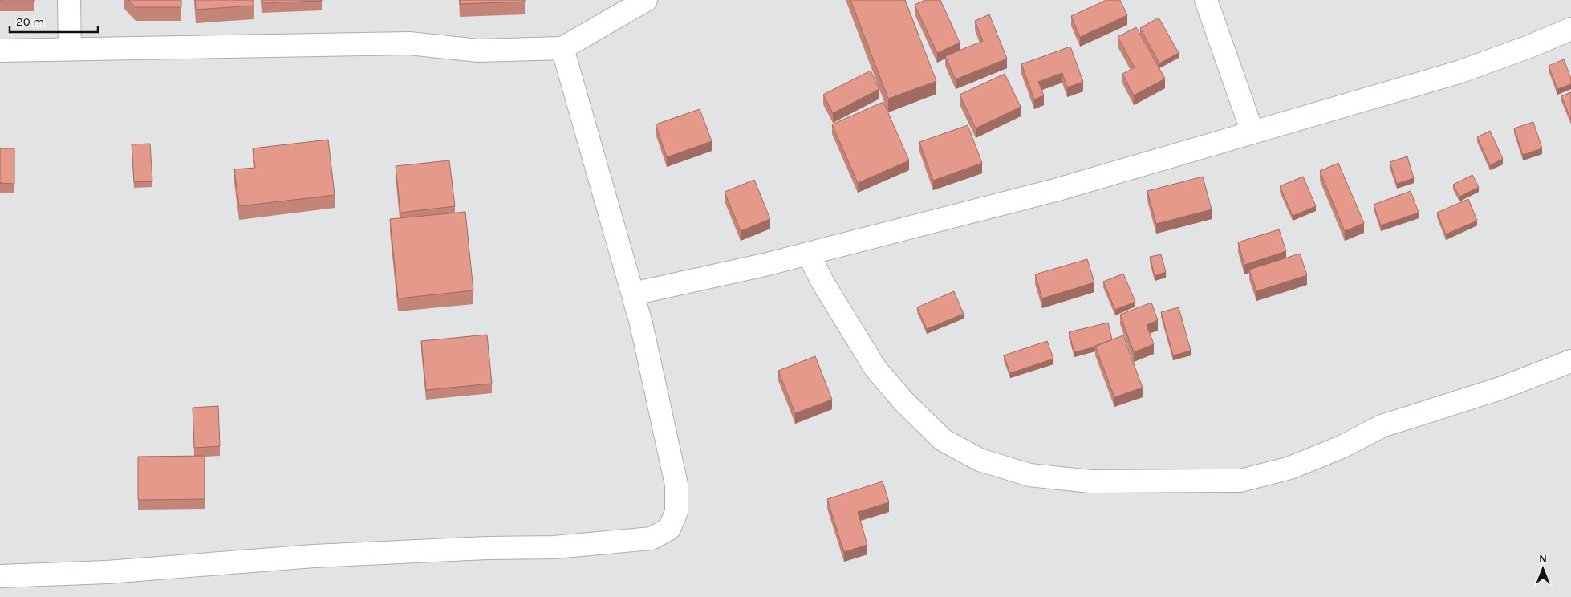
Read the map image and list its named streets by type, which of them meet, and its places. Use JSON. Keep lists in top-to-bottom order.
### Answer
{
  "scale_bar": "20 m",
  "north": "top"
}
